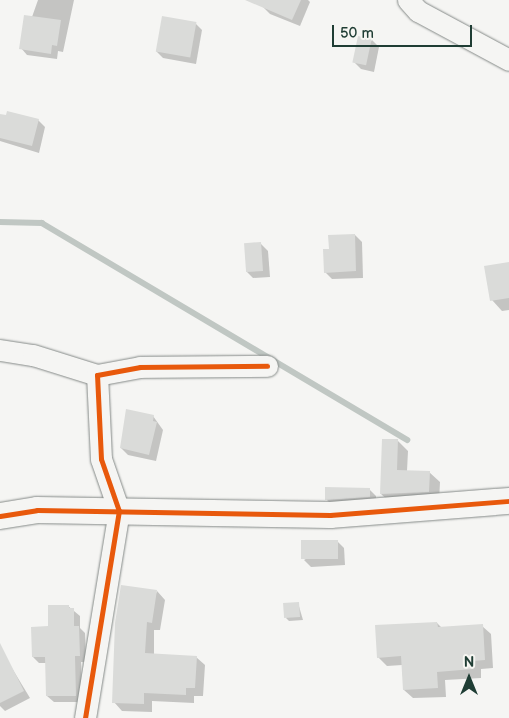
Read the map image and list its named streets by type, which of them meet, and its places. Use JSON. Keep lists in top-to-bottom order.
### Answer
{
  "scale_bar": "50 m",
  "north": "top"
}
